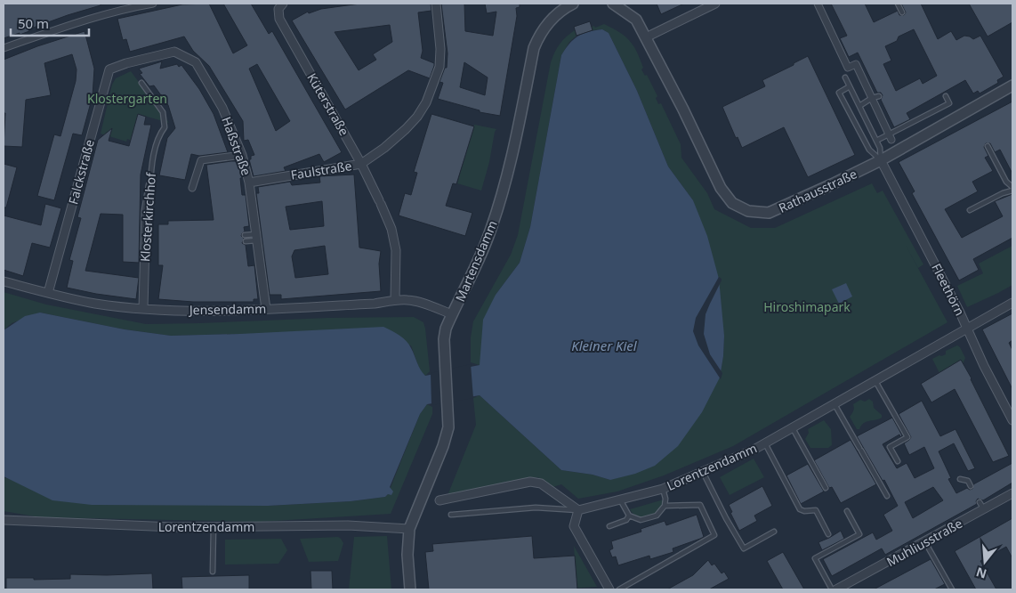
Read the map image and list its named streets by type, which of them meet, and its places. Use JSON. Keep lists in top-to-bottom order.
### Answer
{
  "streets": {
    "street": [
      "Küterstraße",
      "Haßstraße",
      "Faulstraße",
      "Falckstraße",
      "Rathausstraße",
      "Klosterkirchhof",
      "Martensdamm",
      "Fleethörn",
      "Jensendamm",
      "Lorentzendamm",
      "Muhliusstraße"
    ]
  },
  "crossings": [
    ["Küterstraße", "Faulstraße"],
    ["Küterstraße", "Jensendamm"],
    ["Haßstraße", "Faulstraße"],
    ["Haßstraße", "Falckstraße"],
    ["Haßstraße", "Jensendamm"],
    ["Falckstraße", "Jensendamm"],
    ["Rathausstraße", "Fleethörn"],
    ["Klosterkirchhof", "Jensendamm"],
    ["Martensdamm", "Jensendamm"],
    ["Martensdamm", "Lorentzendamm"],
    ["Fleethörn", "Lorentzendamm"]
  ],
  "water": ["Kleiner Kiel"],
  "parks": ["Klostergarten", "Hiroshimapark"],
  "scale_bar": "50 m",
  "north": "bottom"
}
